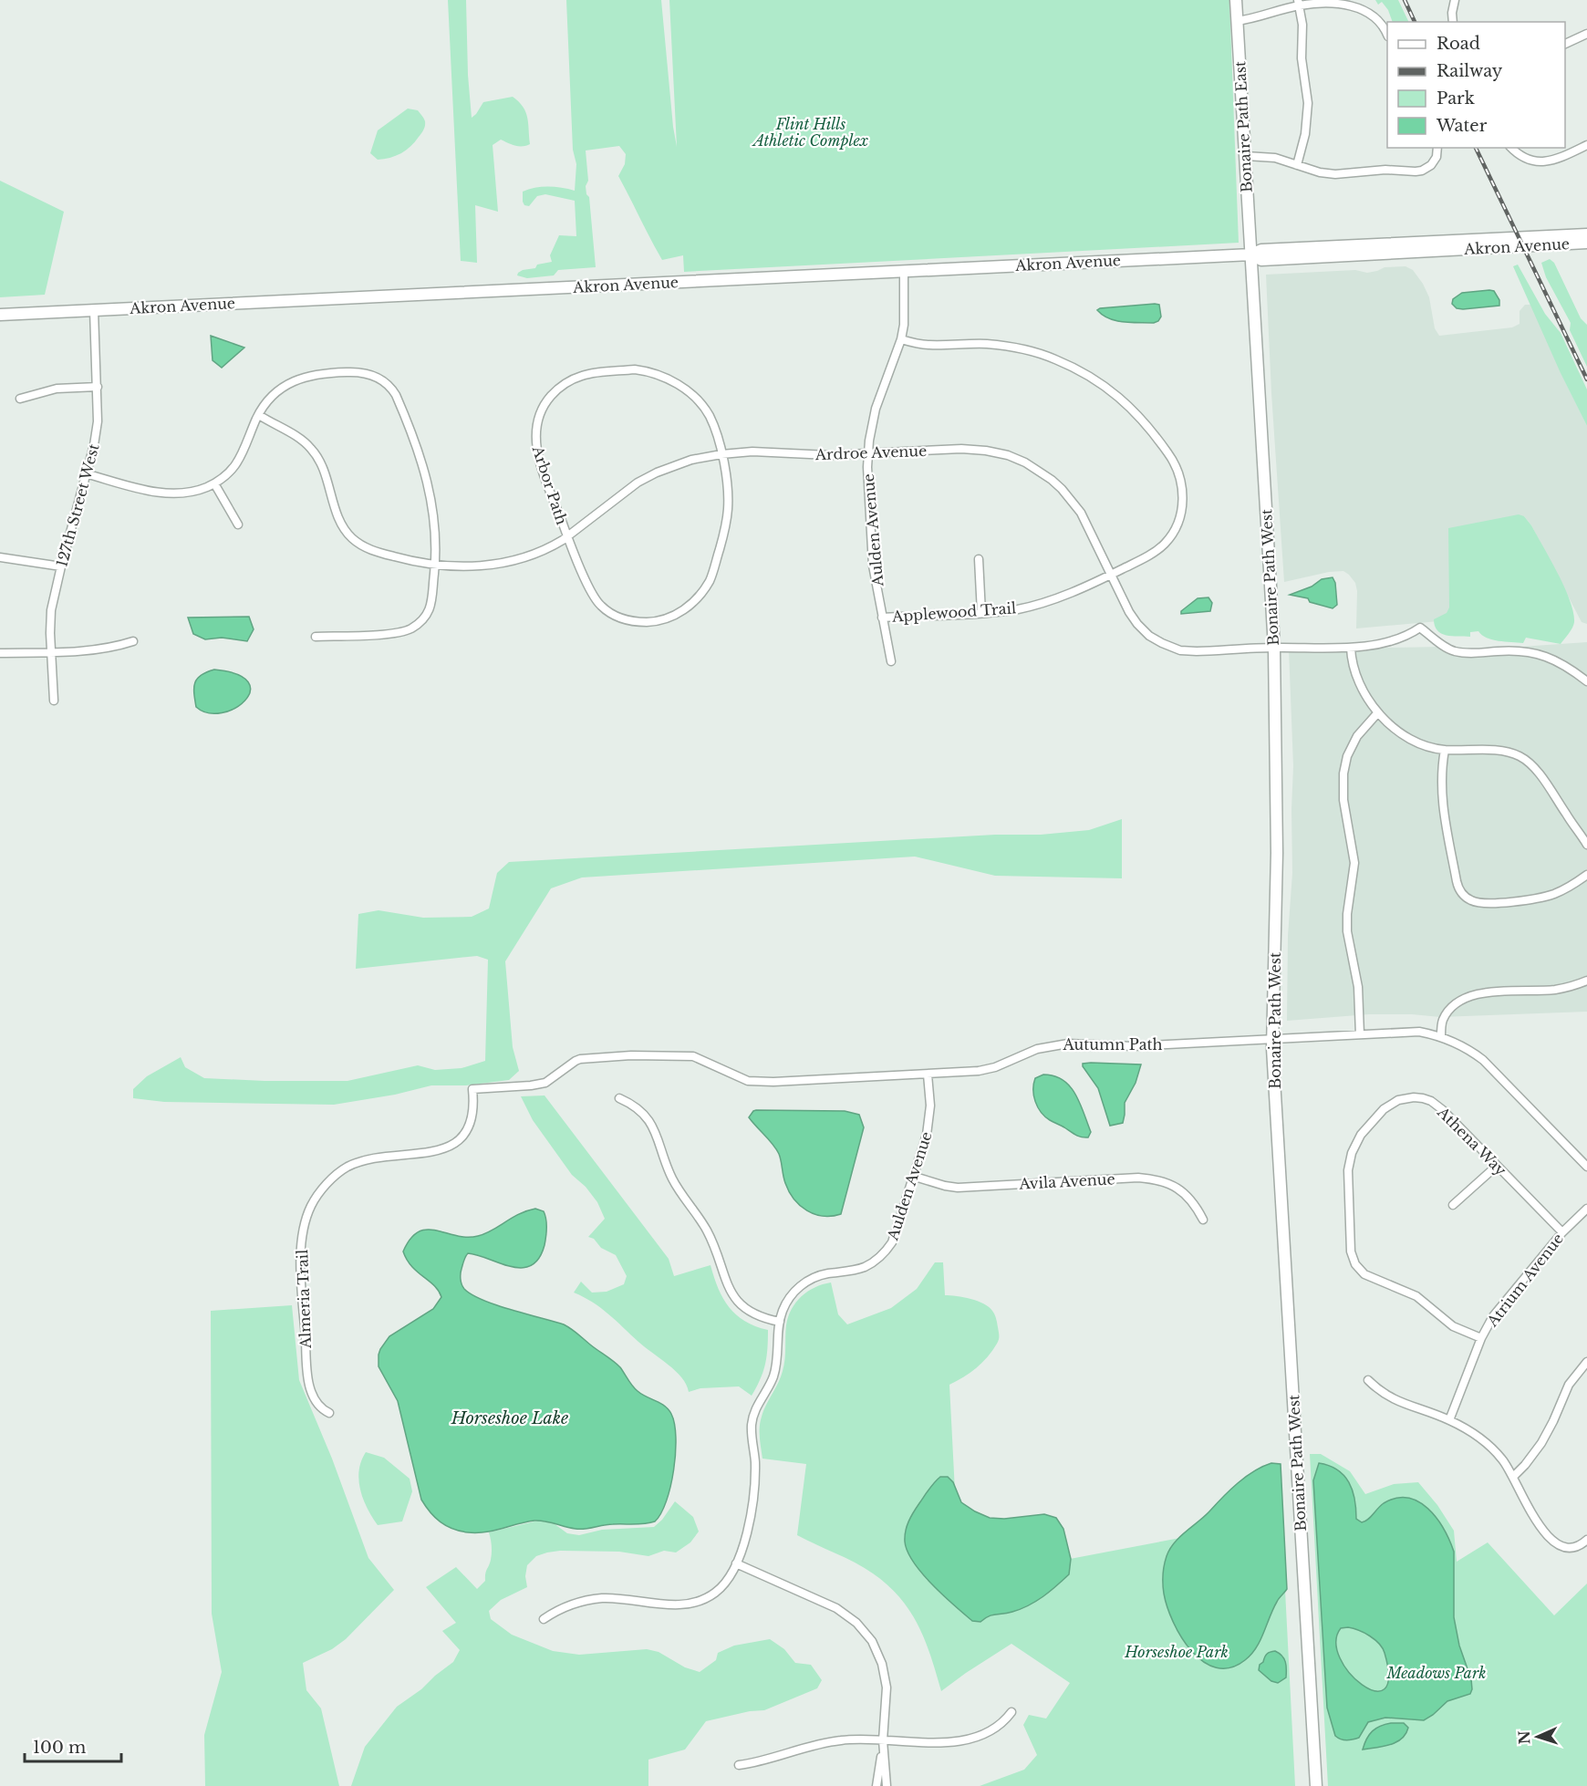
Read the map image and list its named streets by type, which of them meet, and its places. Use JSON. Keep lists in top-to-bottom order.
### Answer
{
  "streets": {
    "street": [
      "Bonaire Path East",
      "Akron Avenue",
      "Ardroe Avenue",
      "Arbor Path",
      "127th Street West",
      "Aulden Avenue",
      "Bonaire Path West",
      "Applewood Trail",
      "Autumn Path",
      "Athena Way",
      "Avila Avenue",
      "Atrium Avenue",
      "Almeria Trail"
    ]
  },
  "crossings": [
    ["Bonaire Path East", "Akron Avenue"],
    ["Bonaire Path East", "Bonaire Path West"],
    ["Akron Avenue", "127th Street West"],
    ["Akron Avenue", "Aulden Avenue"],
    ["Akron Avenue", "Bonaire Path West"],
    ["Ardroe Avenue", "Arbor Path"],
    ["Ardroe Avenue", "Aulden Avenue"],
    ["Ardroe Avenue", "Bonaire Path West"],
    ["Ardroe Avenue", "Applewood Trail"],
    ["Aulden Avenue", "Applewood Trail"],
    ["Aulden Avenue", "Autumn Path"],
    ["Aulden Avenue", "Avila Avenue"],
    ["Bonaire Path West", "Autumn Path"],
    ["Autumn Path", "Almeria Trail"],
    ["Athena Way", "Atrium Avenue"]
  ],
  "water": ["Horseshoe Lake"],
  "parks": ["Flint Hills Athletic Complex", "Horseshoe Park", "Meadows Park"],
  "legend": [
    "Road",
    "Railway",
    "Park",
    "Water"
  ],
  "scale_bar": "100 m",
  "north": "left"
}
